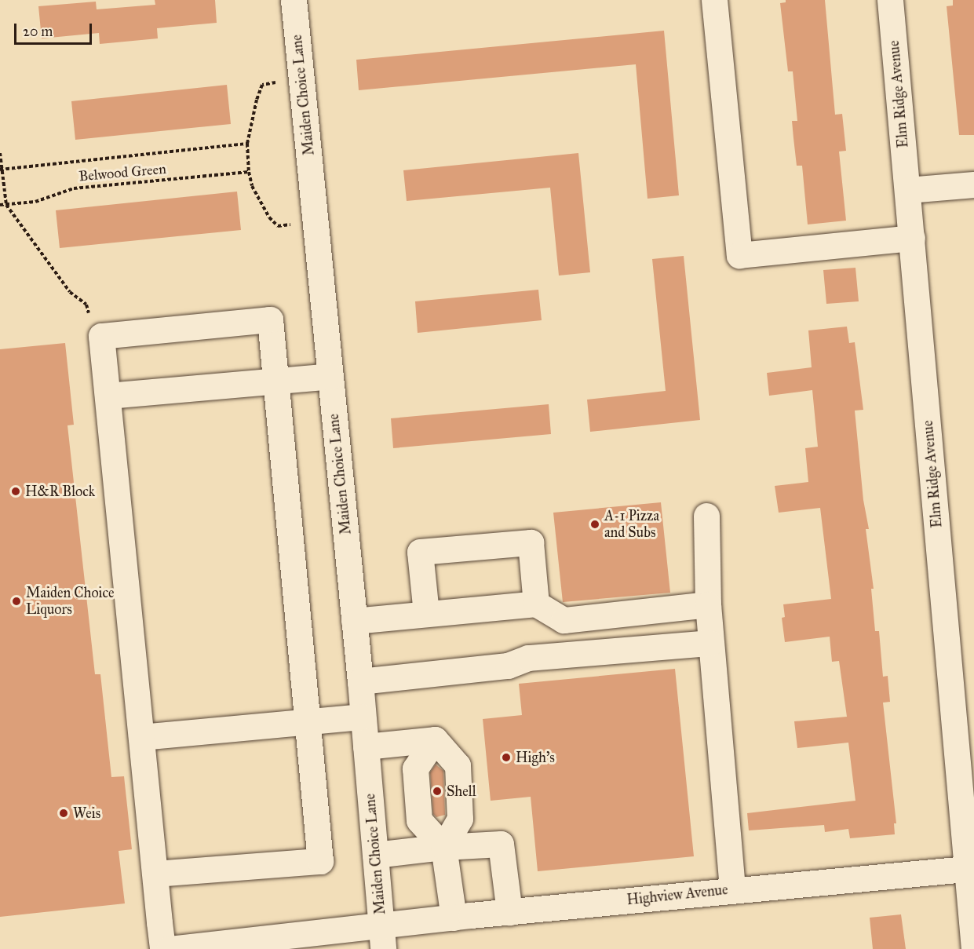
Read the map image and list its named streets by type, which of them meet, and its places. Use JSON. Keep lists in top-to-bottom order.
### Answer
{
  "streets": {
    "street": ["Elm Ridge Avenue", "Maiden Choice Lane", "Highview Avenue"],
    "path": ["Belwood Green"]
  },
  "crossings": [
    ["Elm Ridge Avenue", "Highview Avenue"],
    ["Maiden Choice Lane", "Highview Avenue"]
  ],
  "places": [
    "H&R Block",
    "A-1 Pizza and Subs",
    "Maiden Choice Liquors",
    "High's",
    "Shell",
    "Weis"
  ],
  "scale_bar": "20 m"
}
